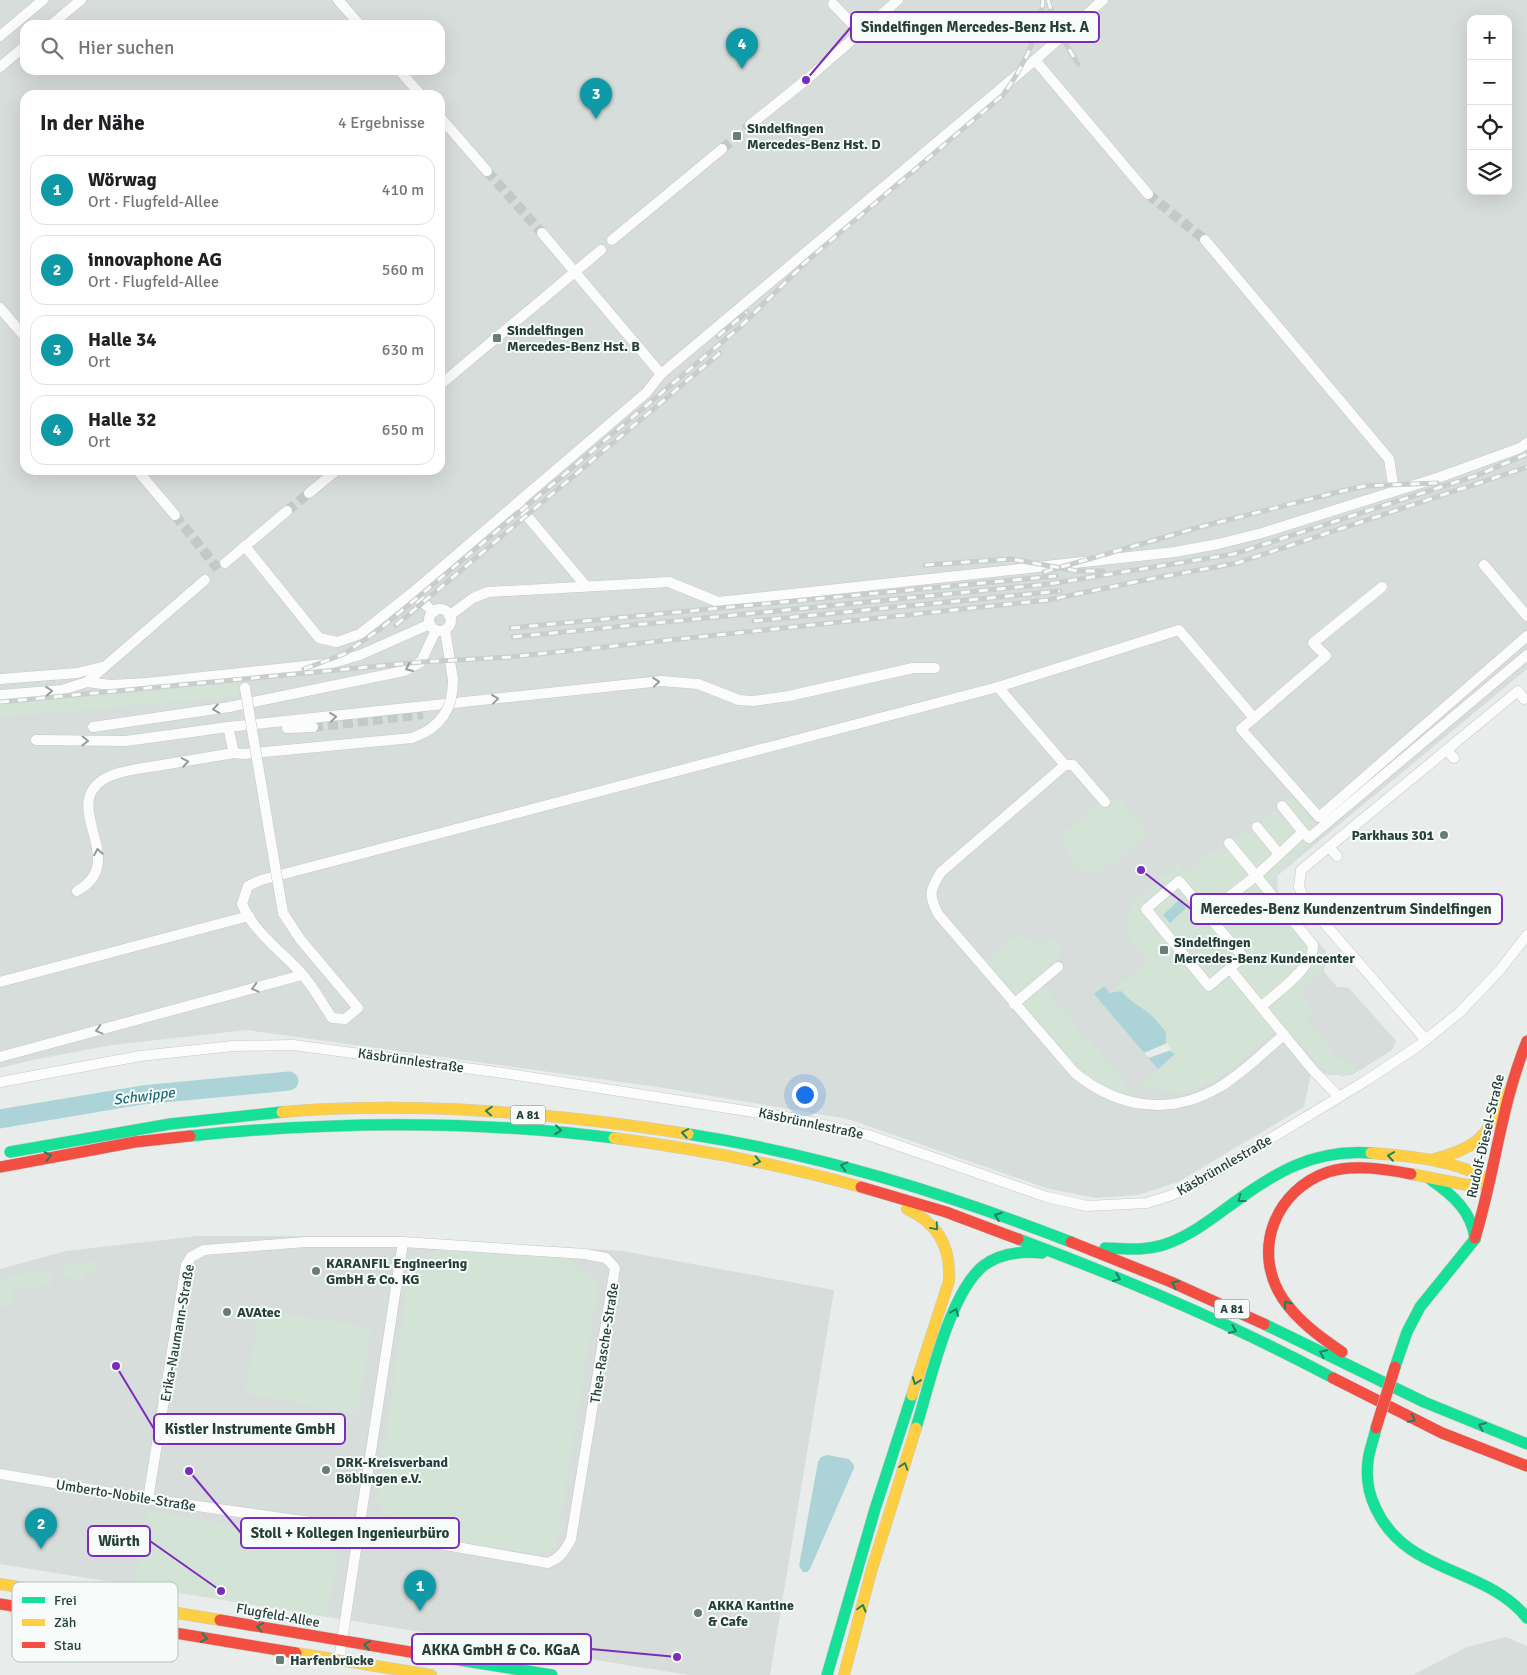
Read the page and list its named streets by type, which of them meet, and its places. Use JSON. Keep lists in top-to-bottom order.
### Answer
{
  "streets": {
    "main road": ["A 81", "Rudolf-Diesel-Straße", "Flugfeld-Allee"],
    "street": [
      "Käsbrünnlestraße",
      "Erika-Naumann-Straße",
      "Thea-Rasche-Straße",
      "Umberto-Nobile-Straße"
    ]
  },
  "crossings": [
    ["Erika-Naumann-Straße", "Thea-Rasche-Straße"],
    ["Erika-Naumann-Straße", "Umberto-Nobile-Straße"],
    ["Thea-Rasche-Straße", "Umberto-Nobile-Straße"]
  ],
  "water": ["Schwippe"],
  "places": {
    "other": [
      "Sindelfingen Mercedes-Benz Hst. A",
      "Parkhaus 301",
      "Mercedes-Benz Kundenzentrum Sindelfingen",
      "KARANFIL Engineering GmbH & Co. KG",
      "AVAtec",
      "Kistler Instrumente GmbH",
      "DRK-Kreisverband Böblingen e.V.",
      "Stoll + Kollegen Ingenieurbüro",
      "Würth",
      "AKKA Kantine & Cafe",
      "AKKA GmbH & Co. KGaA"
    ],
    "transit": [
      "Sindelfingen Mercedes-Benz Hst. D",
      "Sindelfingen Mercedes-Benz Hst. B",
      "Sindelfingen Mercedes-Benz Kundencenter",
      "Harfenbrücke"
    ]
  },
  "legend": ["Frei", "Zäh", "Stau"],
  "page": {
    "map_buttons": ["+", "−"],
    "search": "Hier suchen",
    "pins": [
      "4",
      "3",
      "2",
      "1"
    ],
    "heading": ["In der Nähe", "4 Ergebnisse"],
    "list": [
      {
        "mark": "1",
        "name": "Wörwag",
        "note": "Ort · Flugfeld-Allee",
        "value": "410 m"
      },
      {
        "mark": "2",
        "name": "innovaphone AG",
        "note": "Ort · Flugfeld-Allee",
        "value": "560 m"
      },
      {
        "mark": "3",
        "name": "Halle 34",
        "note": "Ort",
        "value": "630 m"
      },
      {
        "mark": "4",
        "name": "Halle 32",
        "note": "Ort",
        "value": "650 m"
      }
    ]
  }
}
